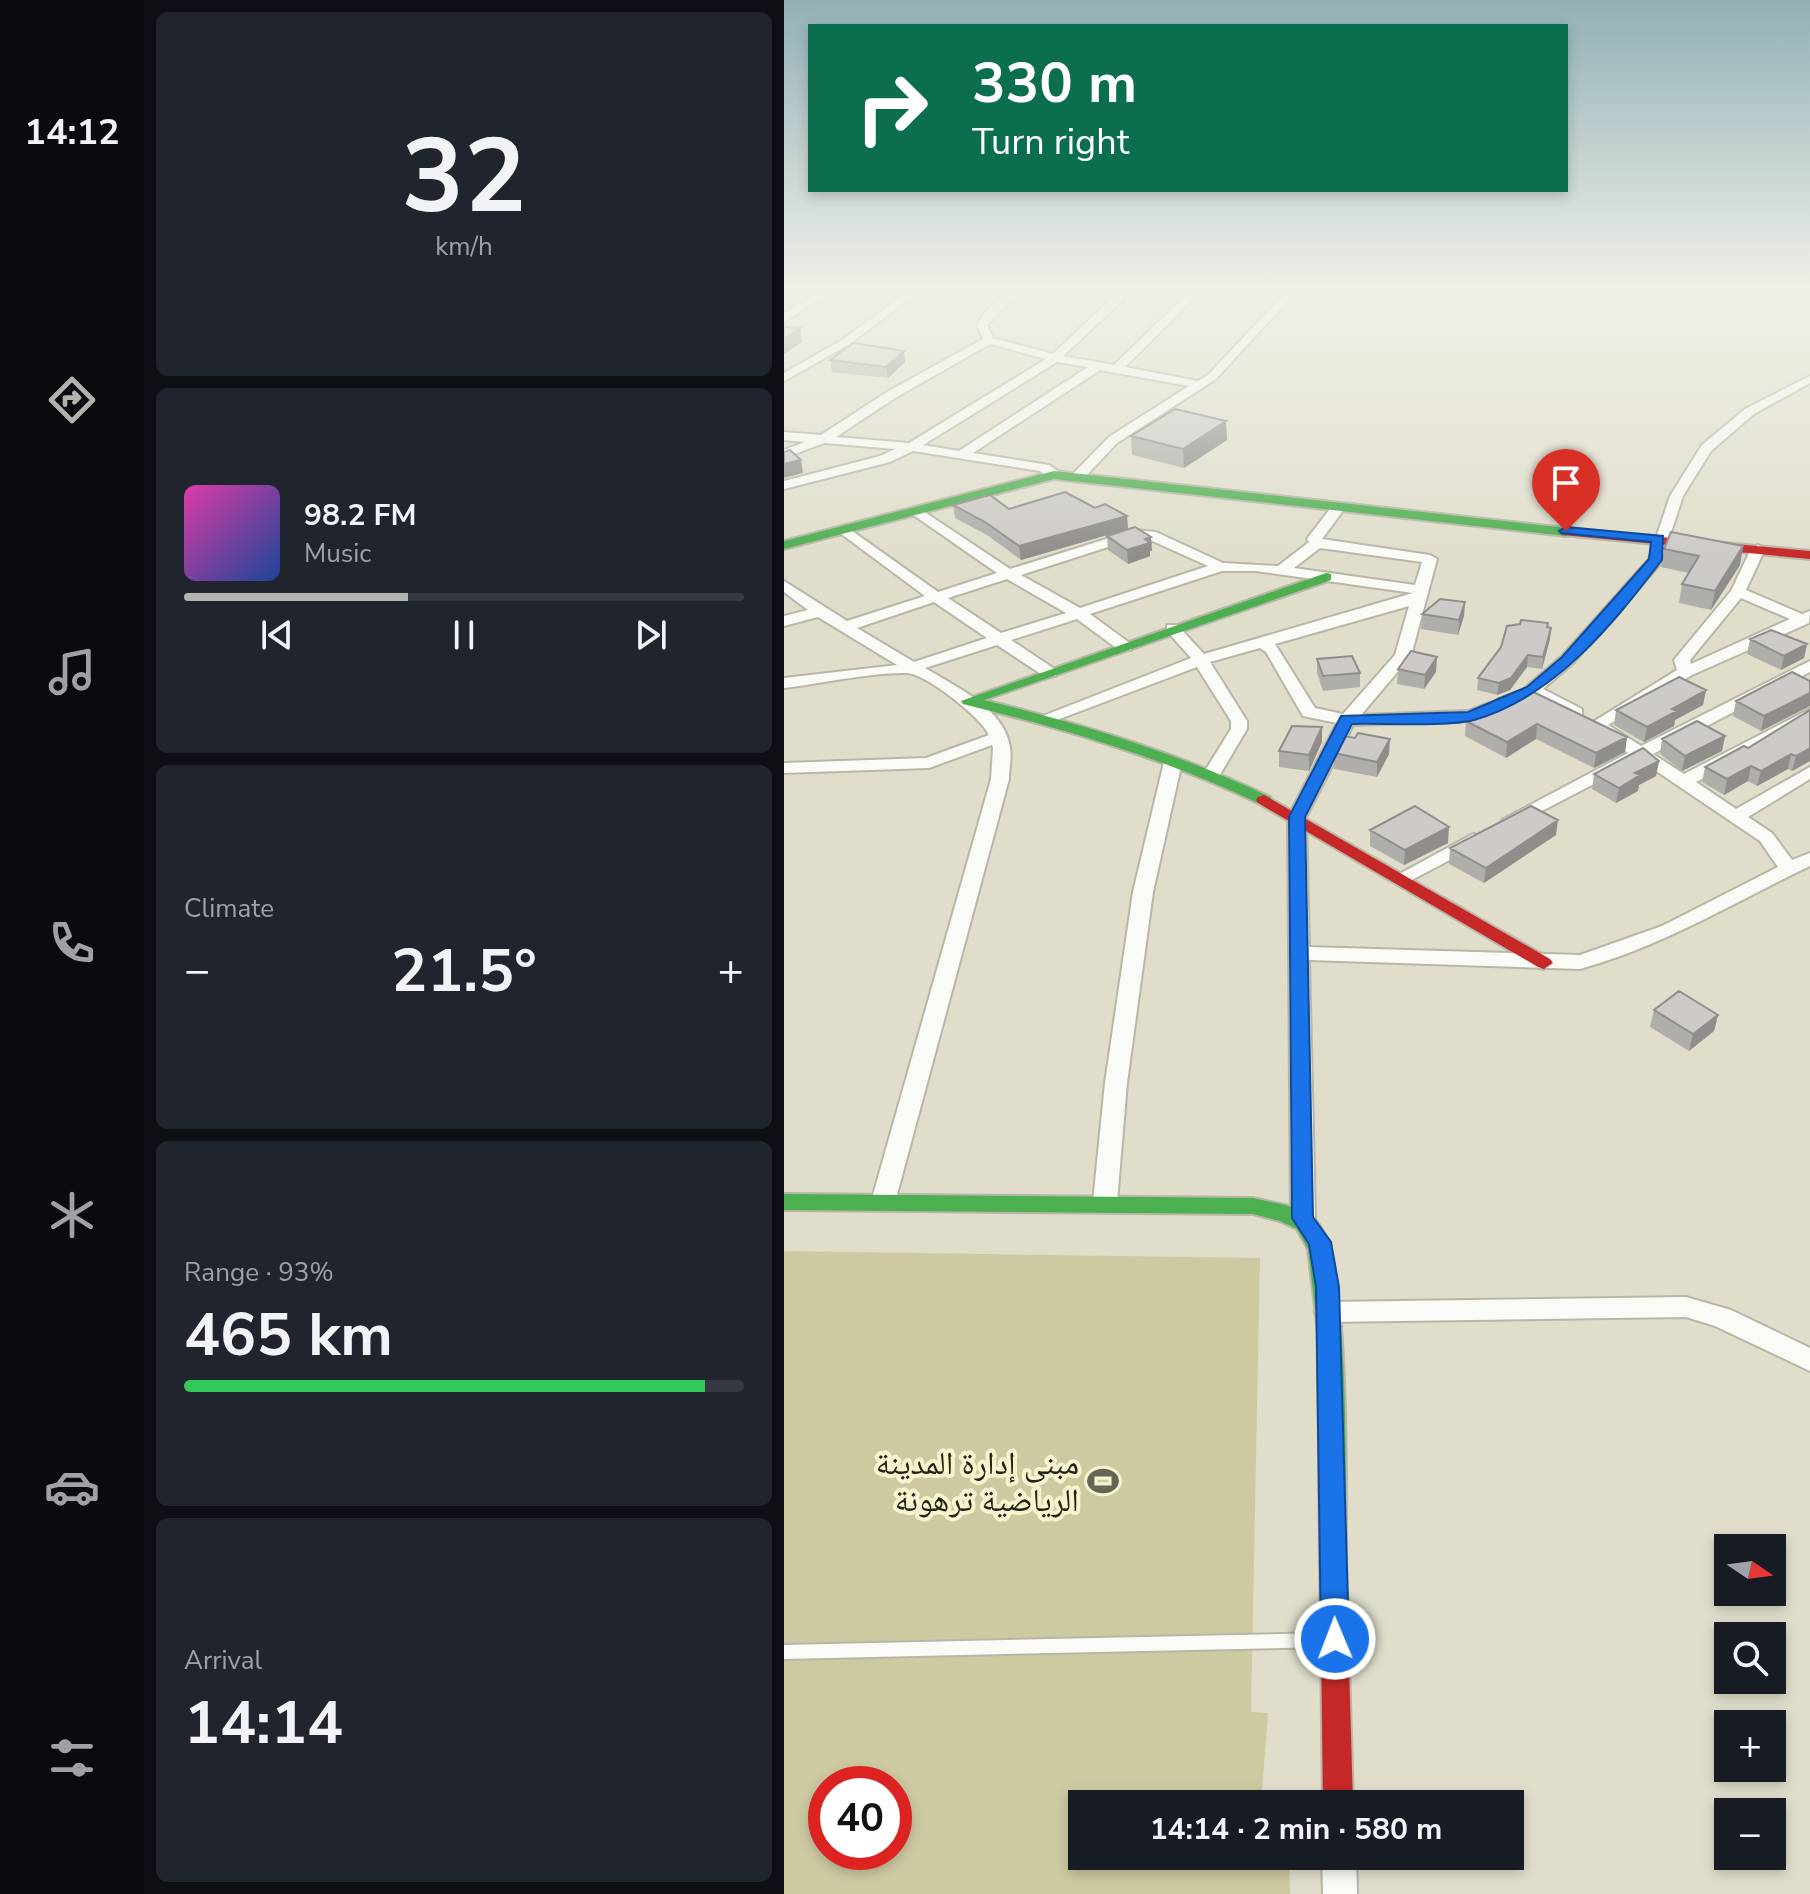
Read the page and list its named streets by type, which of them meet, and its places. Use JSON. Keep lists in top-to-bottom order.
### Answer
{
  "places": {
    "sports": ["مبنى إدارة المدينة الرياضية ترهونة"]
  },
  "north": "right",
  "page": {
    "tabs": "14:12",
    "tile": [
      ["32", "km/h"],
      "Climate",
      ["Range · 93%", "465 km"],
      ["Arrival", "14:14"]
    ],
    "turn": ["330 m", "Turn right"],
    "song": ["98.2 FM", "Music"],
    "heat": ["−", "21.5°", "+"],
    "map_buttons": ["+", "−"],
    "limit": "40",
    "trip": "14:14 · 2 min · 580 m"
  }
}
